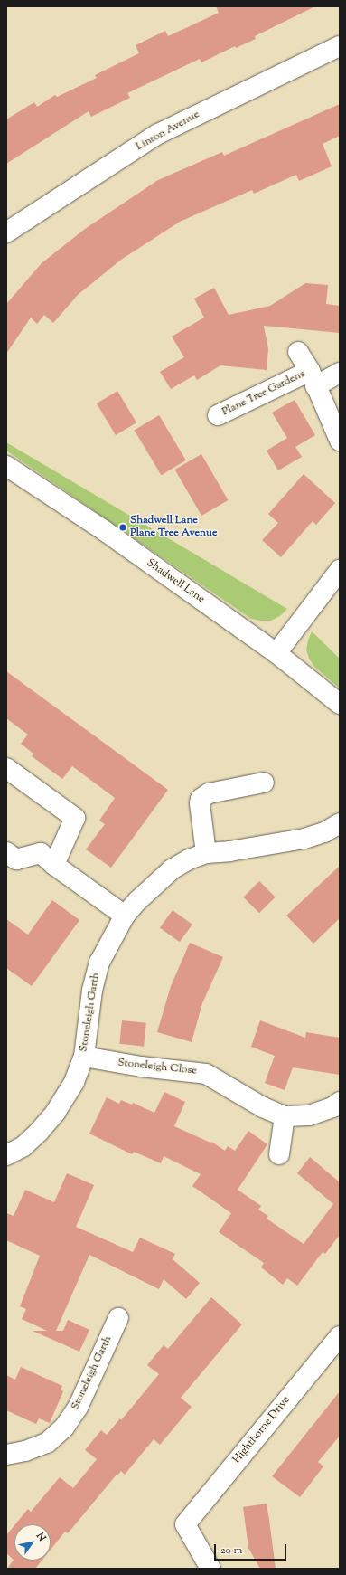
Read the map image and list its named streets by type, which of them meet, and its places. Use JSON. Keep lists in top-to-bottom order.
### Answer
{
  "streets": {
    "street": [
      "Linton Avenue",
      "Plane Tree Gardens",
      "Shadwell Lane",
      "Stoneleigh Garth",
      "Stoneleigh Close",
      "Highthorne Drive"
    ]
  },
  "crossings": [
    ["Stoneleigh Garth", "Stoneleigh Close"]
  ],
  "places": ["Shadwell Lane Plane Tree Avenue"],
  "scale_bar": "20 m",
  "north": "top right"
}
